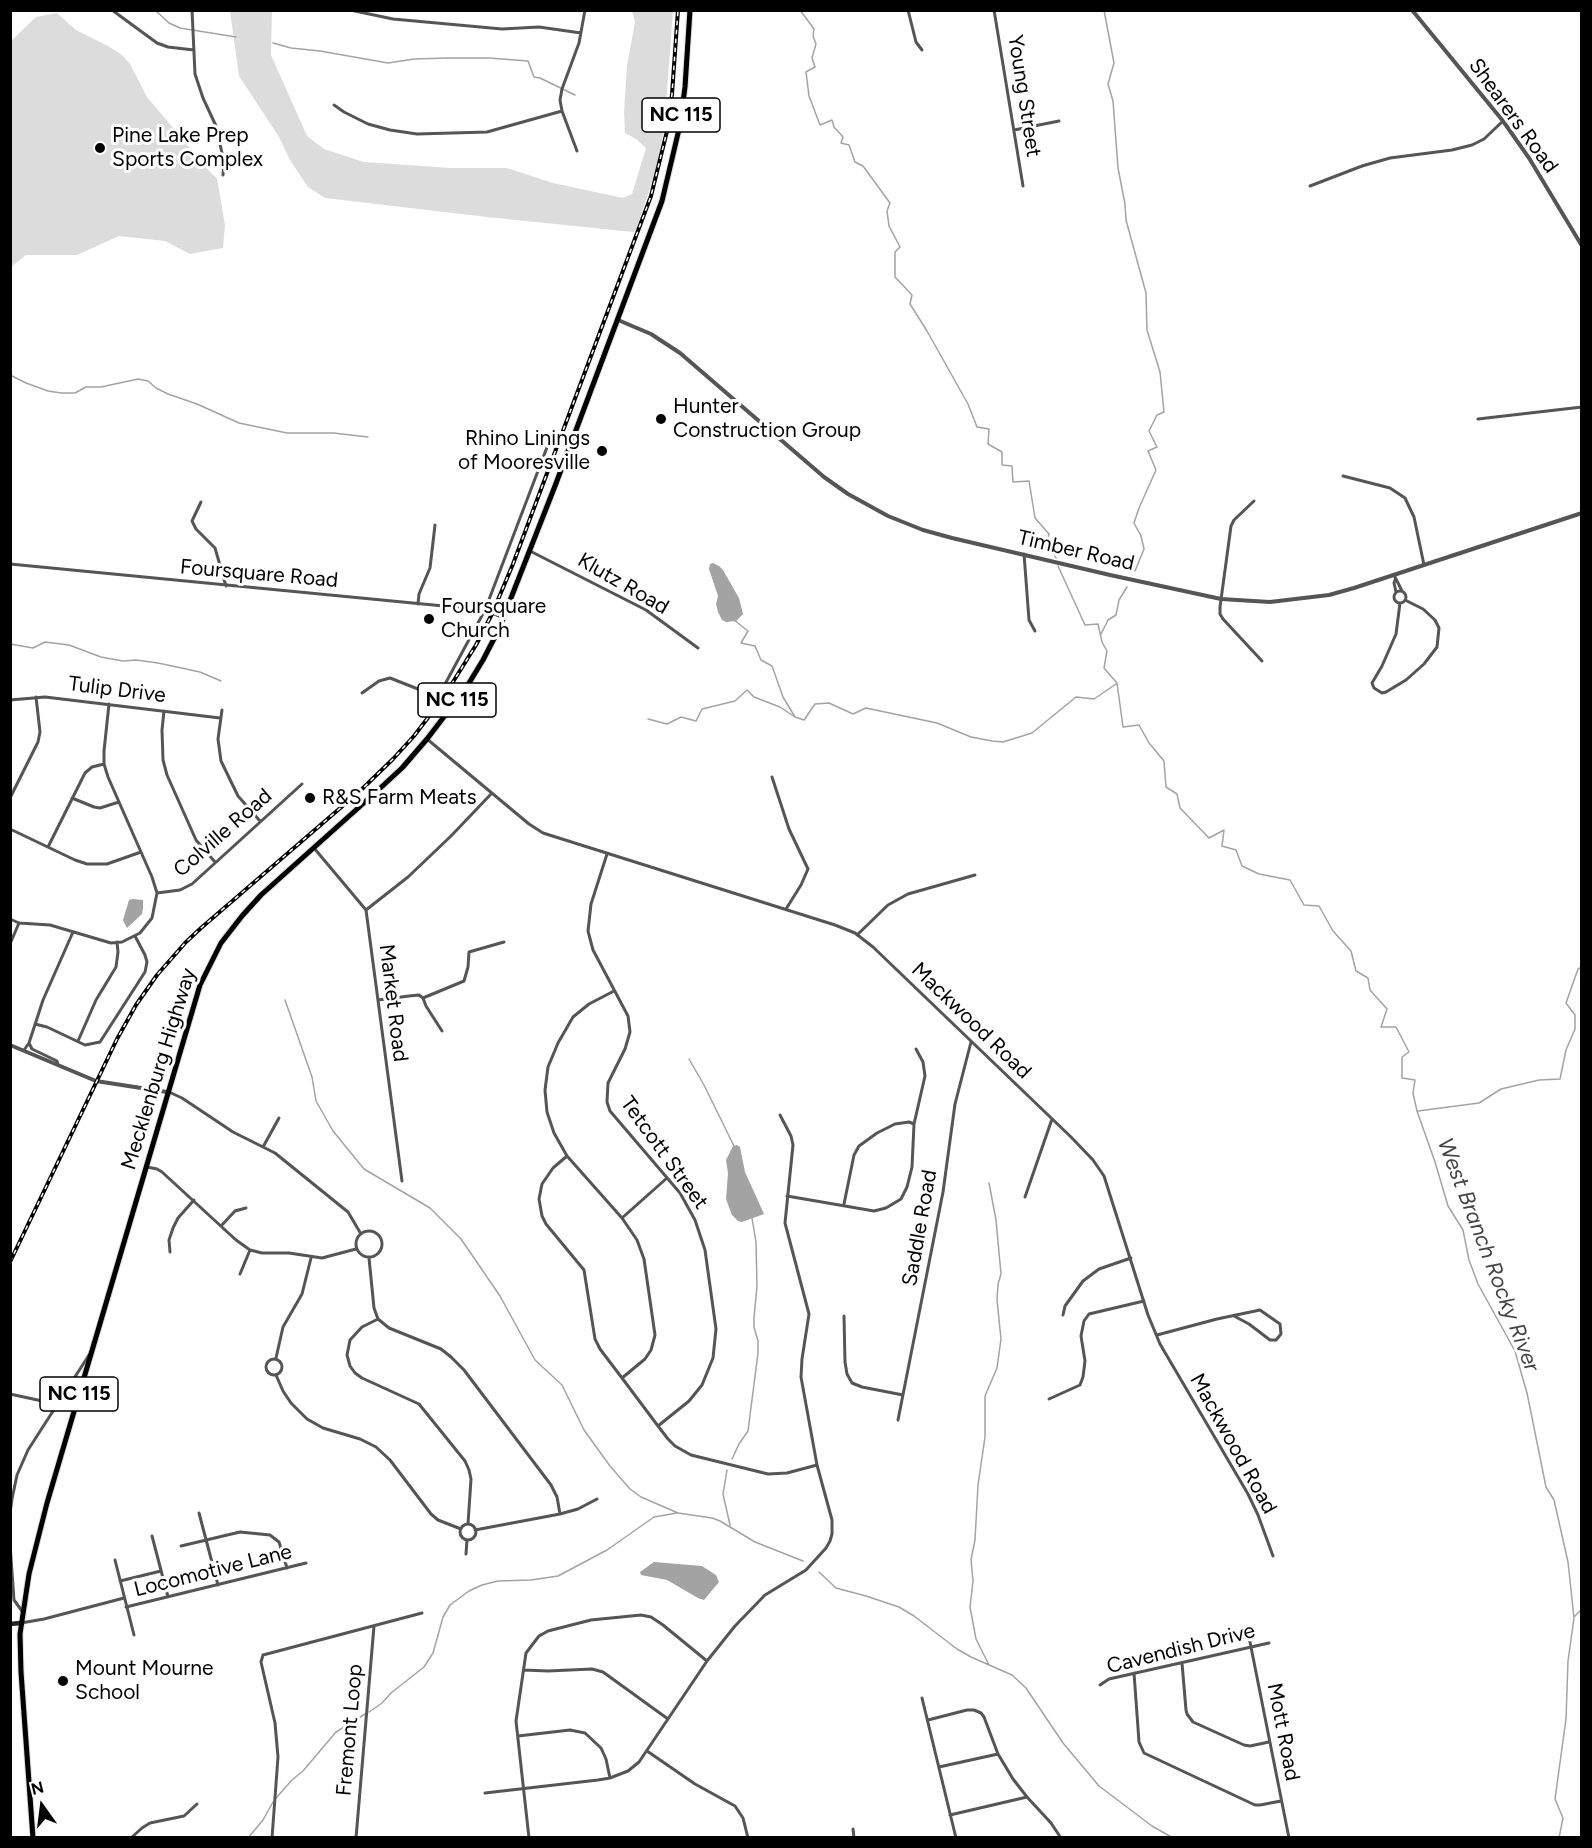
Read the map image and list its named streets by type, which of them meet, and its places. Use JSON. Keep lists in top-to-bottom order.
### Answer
{
  "streets": {
    "main road": ["NC 115", "Mecklenburg Highway"],
    "street": [
      "Young Street",
      "Shearers Road",
      "Timber Road",
      "Foursquare Road",
      "Klutz Road",
      "Tulip Drive",
      "Colville Road",
      "Market Road",
      "Mackwood Road",
      "Tetcott Street",
      "Saddle Road",
      "Locomotive Lane",
      "Cavendish Drive",
      "Fremont Loop",
      "Mott Road"
    ]
  },
  "crossings": [
    ["NC 115", "Timber Road"],
    ["NC 115", "Mecklenburg Highway"],
    ["Timber Road", "Mecklenburg Highway"],
    ["Foursquare Road", "Mecklenburg Highway"],
    ["Klutz Road", "Mecklenburg Highway"],
    ["Mackwood Road", "Mecklenburg Highway"],
    ["Mackwood Road", "Tetcott Street"],
    ["Mackwood Road", "Saddle Road"],
    ["Cavendish Drive", "Mott Road"]
  ],
  "water": ["West Branch Rocky River"],
  "places": [
    "Pine Lake Prep Sports Complex",
    "Hunter Construction Group",
    "Rhino Linings of Mooresville",
    "Foursquare Church",
    "R&S Farm Meats",
    "Mount Mourne School"
  ],
  "north": "top"
}
